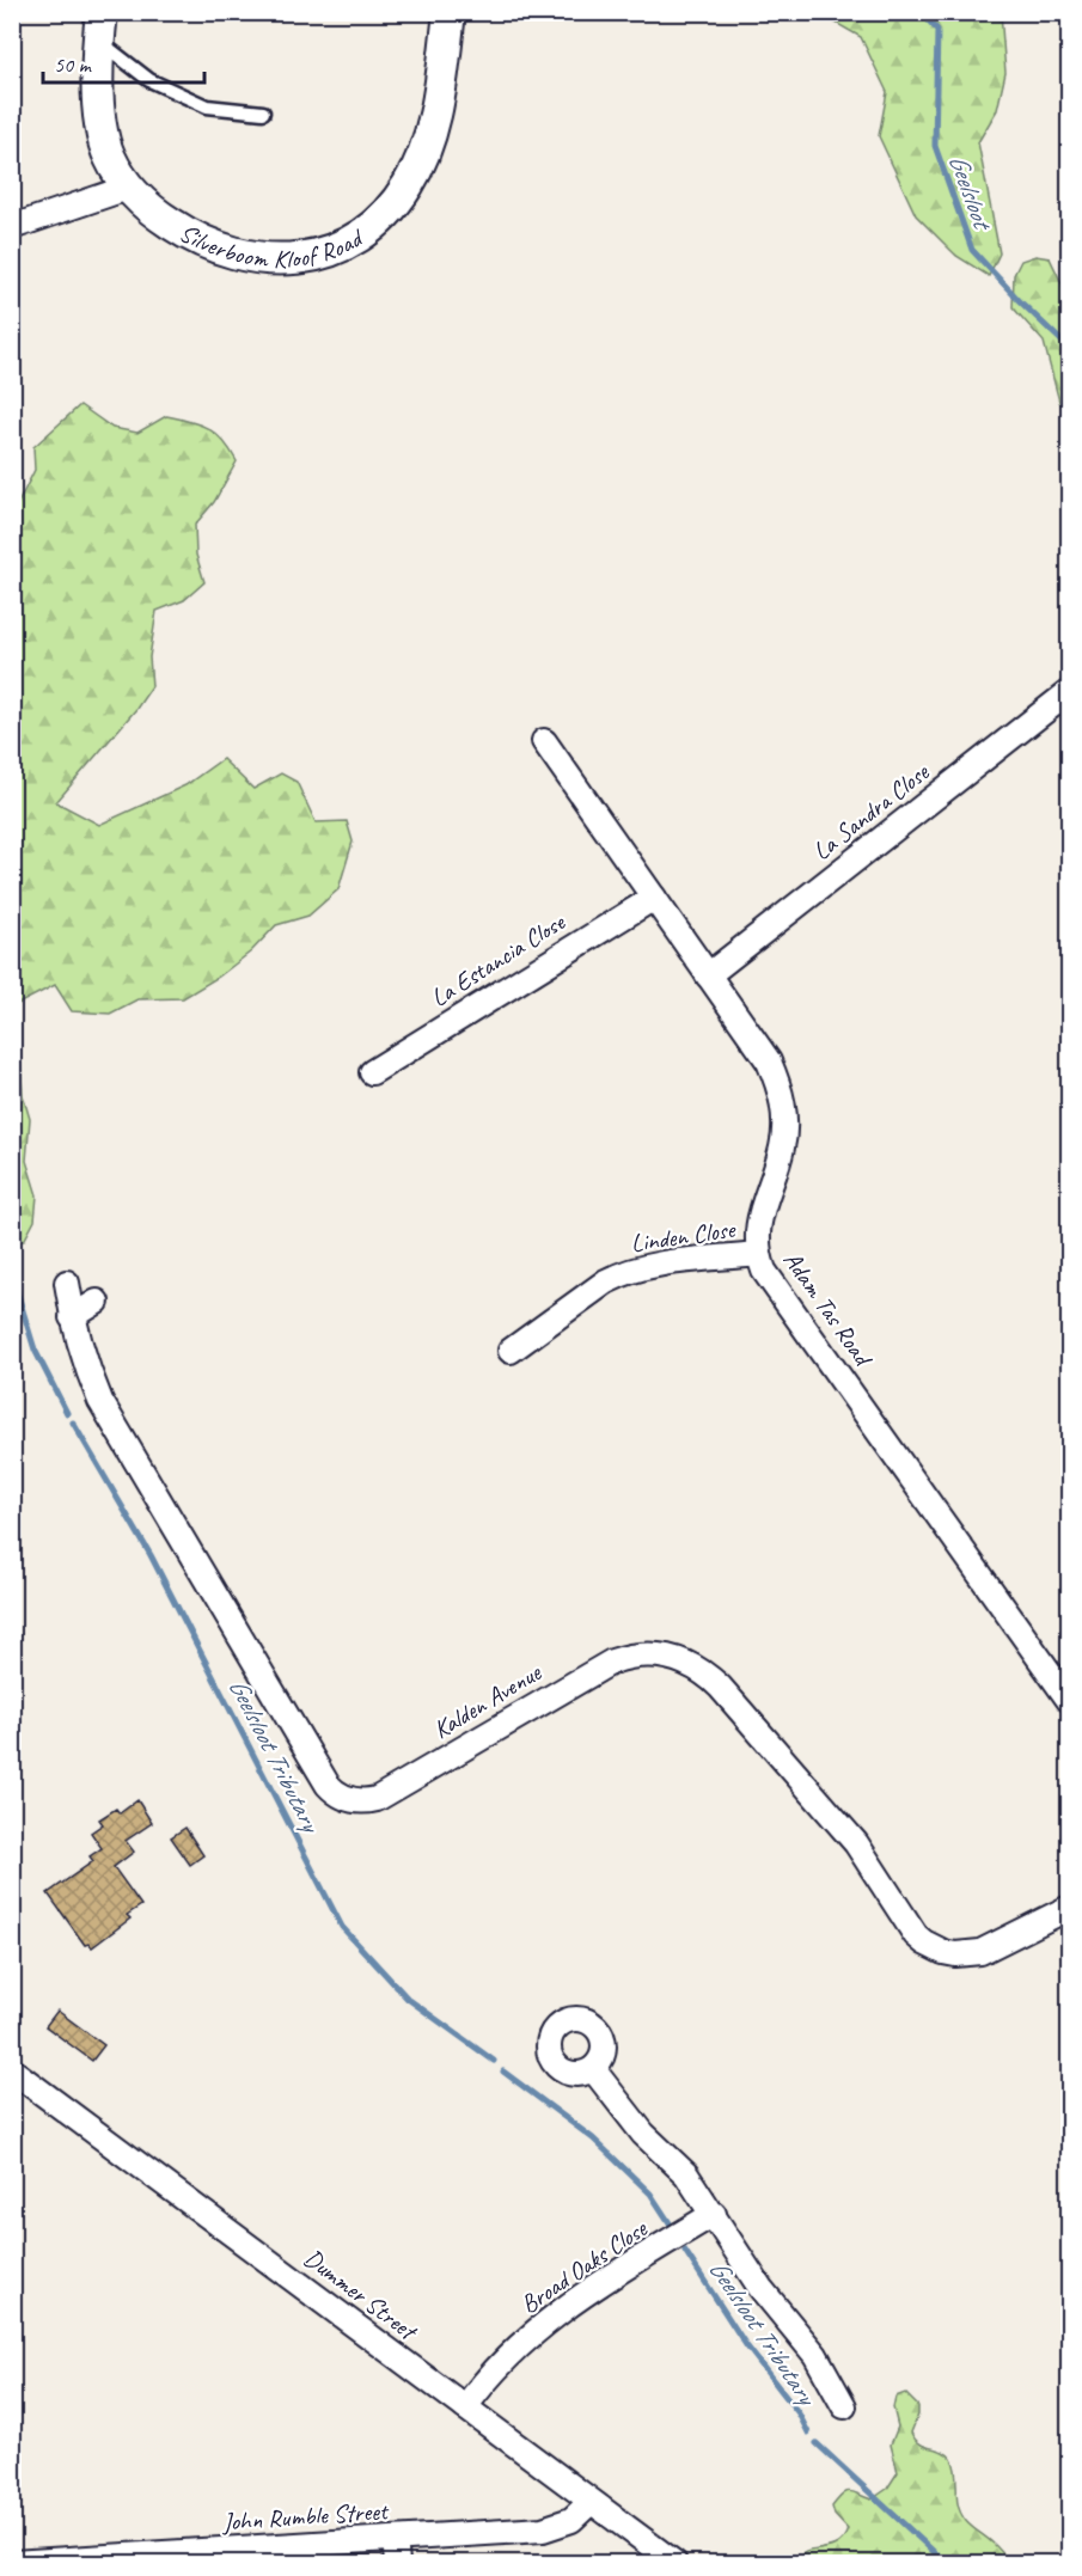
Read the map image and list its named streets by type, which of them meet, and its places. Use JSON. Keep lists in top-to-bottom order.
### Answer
{
  "streets": {
    "street": [
      "Silverboom Kloof Road",
      "La Sandra Close",
      "La Estancia Close",
      "Linden Close",
      "Adam Tas Road",
      "Kalden Avenue",
      "Broad Oaks Close",
      "Dummer Street",
      "John Rumble Street"
    ]
  },
  "crossings": [
    ["La Sandra Close", "Adam Tas Road"],
    ["La Estancia Close", "Adam Tas Road"],
    ["Linden Close", "Adam Tas Road"],
    ["Broad Oaks Close", "Dummer Street"],
    ["Dummer Street", "John Rumble Street"]
  ],
  "water": ["Geelsloot", "Geelsloot Tributary"],
  "scale_bar": "50 m"
}
